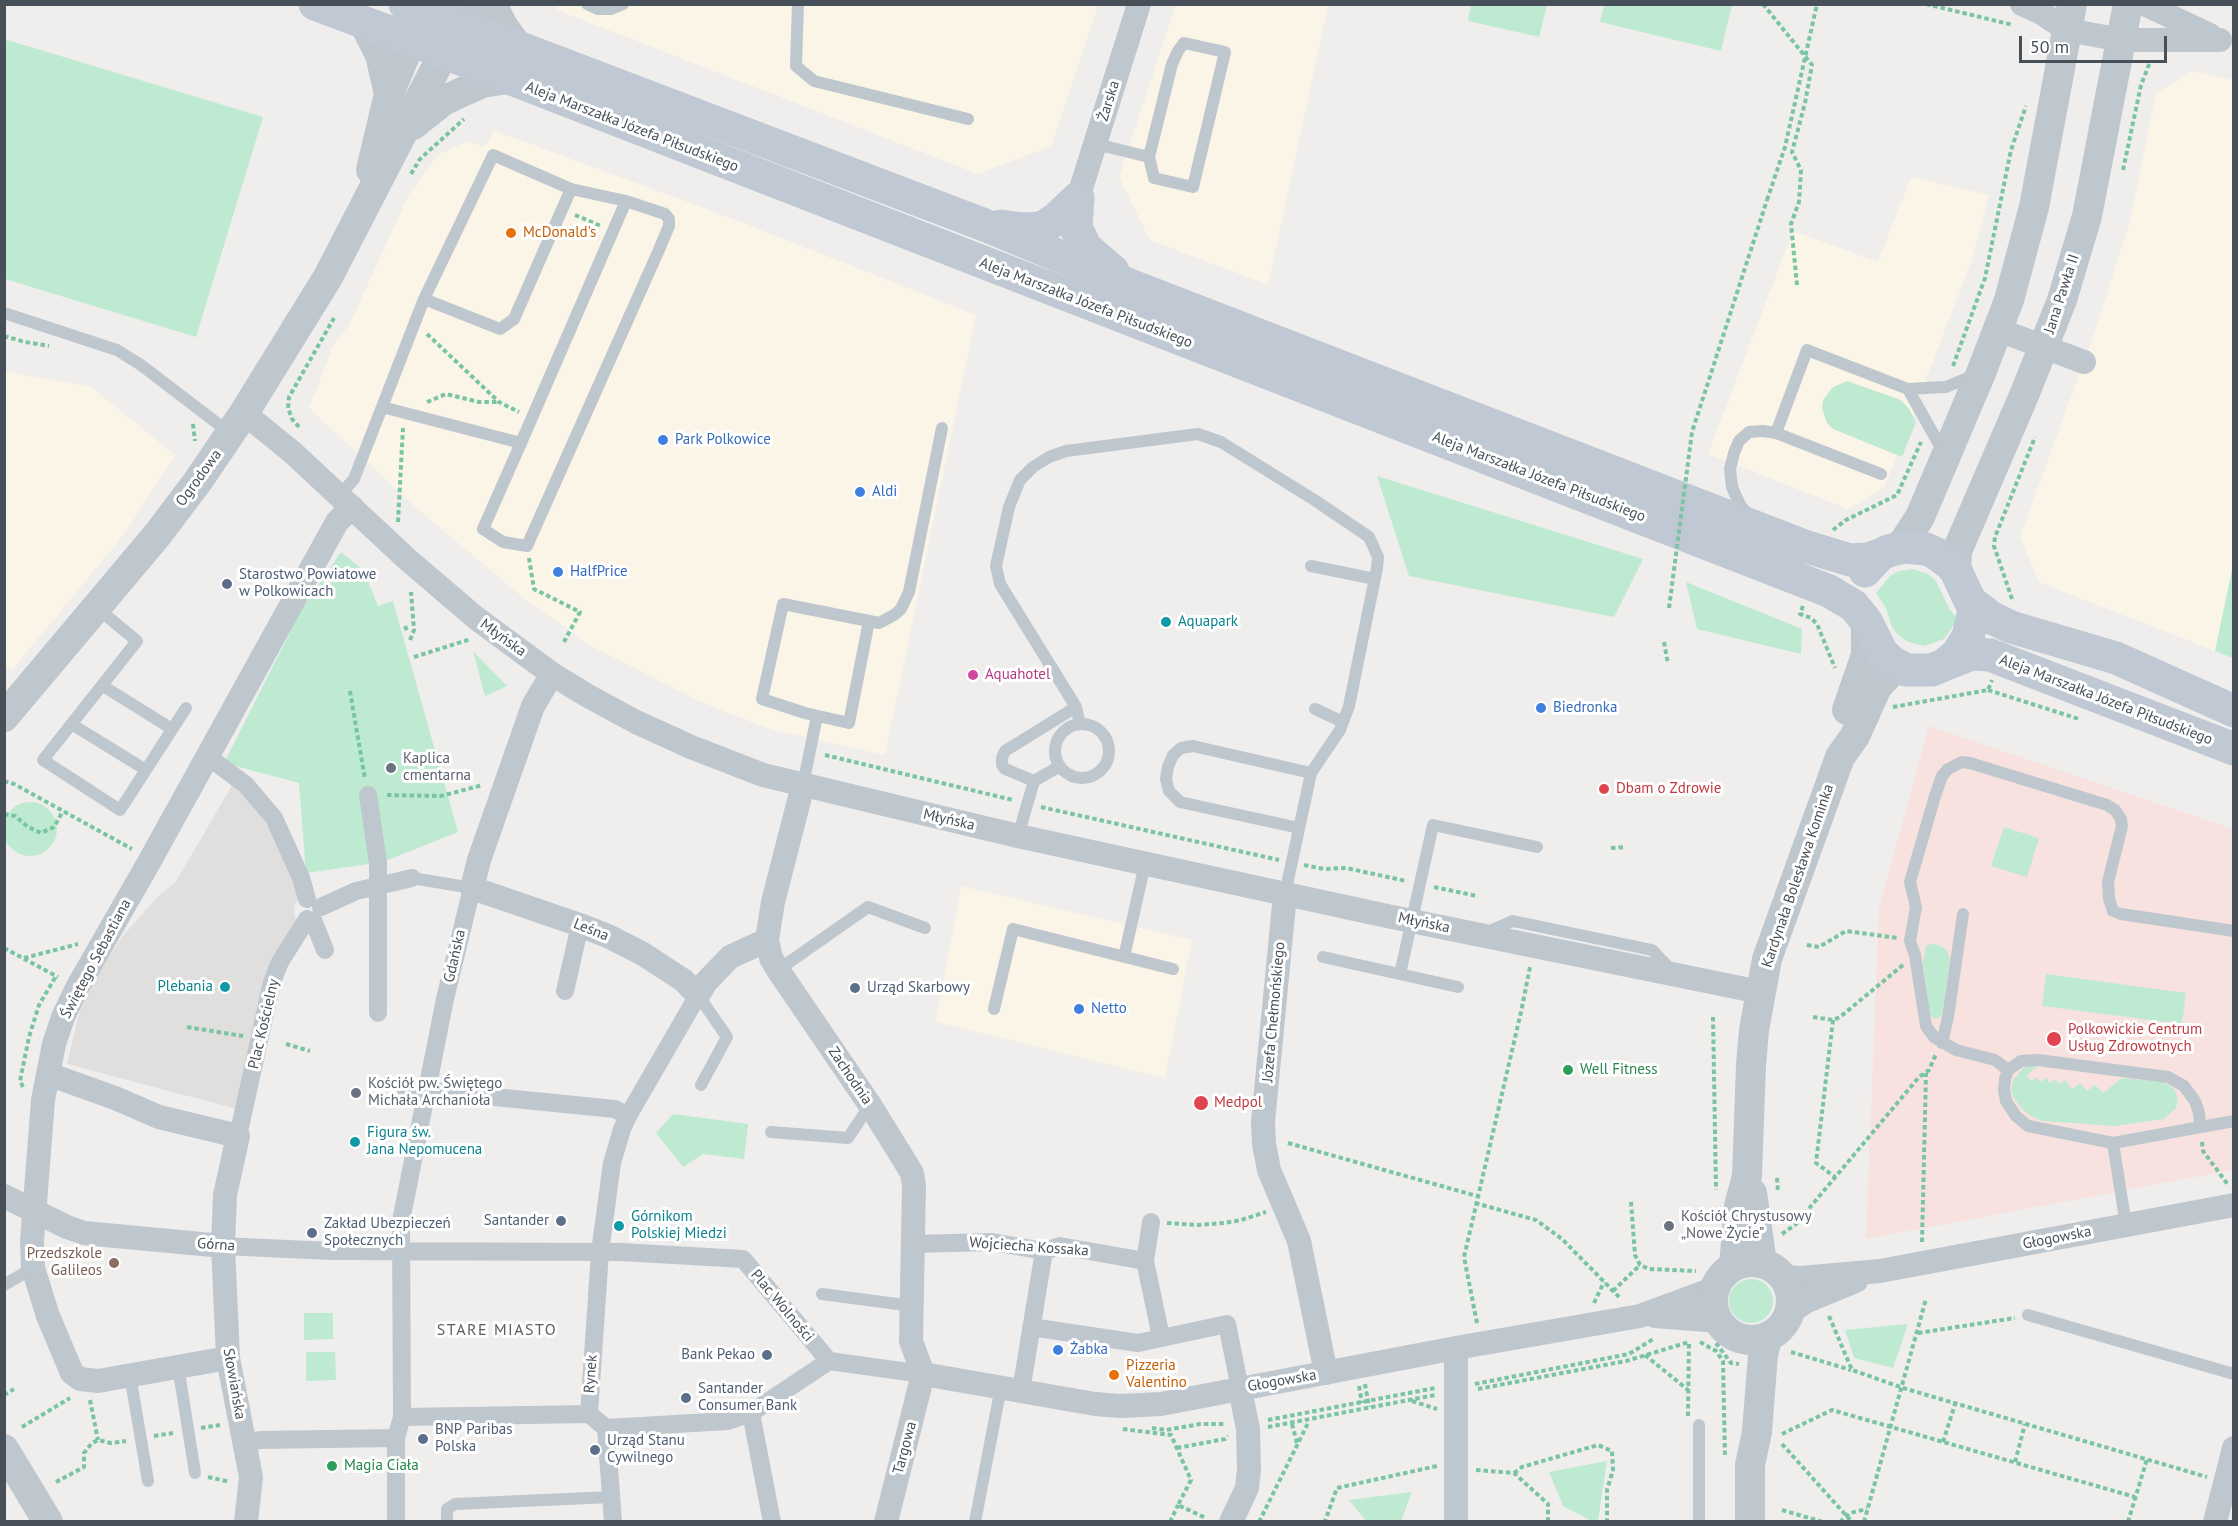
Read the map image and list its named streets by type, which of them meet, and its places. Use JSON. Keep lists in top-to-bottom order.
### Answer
{
  "streets": {
    "main road": ["Aleja Marszałka Józefa Piłsudskiego"],
    "street": [
      "Żarska",
      "Jana Pawła II",
      "Ogrodowa",
      "Młyńska",
      "Kardynała Bolesława Kominka",
      "Leśna",
      "Gdańska",
      "Świętego Sebastiana",
      "Józefa Chełmońskiego",
      "Plac Kościelny",
      "Zachodnia",
      "Głogowska",
      "Górna",
      "Wojciecha Kossaka",
      "Plac Wolności",
      "Rynek",
      "Słowiańska",
      "Targowa"
    ]
  },
  "crossings": [
    ["Aleja Marszałka Józefa Piłsudskiego", "Jana Pawła II"],
    ["Aleja Marszałka Józefa Piłsudskiego", "Ogrodowa"],
    ["Aleja Marszałka Józefa Piłsudskiego", "Kardynała Bolesława Kominka"],
    ["Jana Pawła II", "Kardynała Bolesława Kominka"],
    ["Ogrodowa", "Młyńska"],
    ["Młyńska", "Kardynała Bolesława Kominka"],
    ["Młyńska", "Gdańska"],
    ["Młyńska", "Świętego Sebastiana"],
    ["Młyńska", "Józefa Chełmońskiego"],
    ["Młyńska", "Zachodnia"],
    ["Kardynała Bolesława Kominka", "Głogowska"],
    ["Leśna", "Gdańska"],
    ["Leśna", "Rynek"],
    ["Gdańska", "Górna"],
    ["Świętego Sebastiana", "Górna"],
    ["Świętego Sebastiana", "Słowiańska"],
    ["Józefa Chełmońskiego", "Głogowska"],
    ["Plac Kościelny", "Słowiańska"],
    ["Zachodnia", "Głogowska"],
    ["Zachodnia", "Wojciecha Kossaka"],
    ["Zachodnia", "Targowa"],
    ["Głogowska", "Targowa"],
    ["Górna", "Słowiańska"],
    ["Plac Wolności", "Rynek"]
  ],
  "districts": ["STARE MIASTO"],
  "places": [
    "McDonald's",
    "Park Polkowice",
    "Aldi",
    "HalfPrice",
    "Starostwo Powiatowe w Polkowicach",
    "Aquapark",
    "Aquahotel",
    "Biedronka",
    "Kaplica cmentarna",
    "Dbam o Zdrowie",
    "Plebania",
    "Urząd Skarbowy",
    "Netto",
    "Polkowickie Centrum Usług Zdrowotnych",
    "Well Fitness",
    "Kościół pw. Świętego Michała Archanioła",
    "Medpol",
    "Figura św. Jana Nepomucena",
    "Santander",
    "Górnikom Polskiej Miedzi",
    "Kościół Chrystusowy „Nowe Życie”",
    "Zakład Ubezpieczeń Społecznych",
    "Przedszkole Galileos",
    "Żabka",
    "Bank Pekao",
    "Pizzeria Valentino",
    "Santander Consumer Bank",
    "BNP Paribas Polska",
    "Urząd Stanu Cywilnego",
    "Magia Ciała"
  ],
  "scale_bar": "50 m"
}
